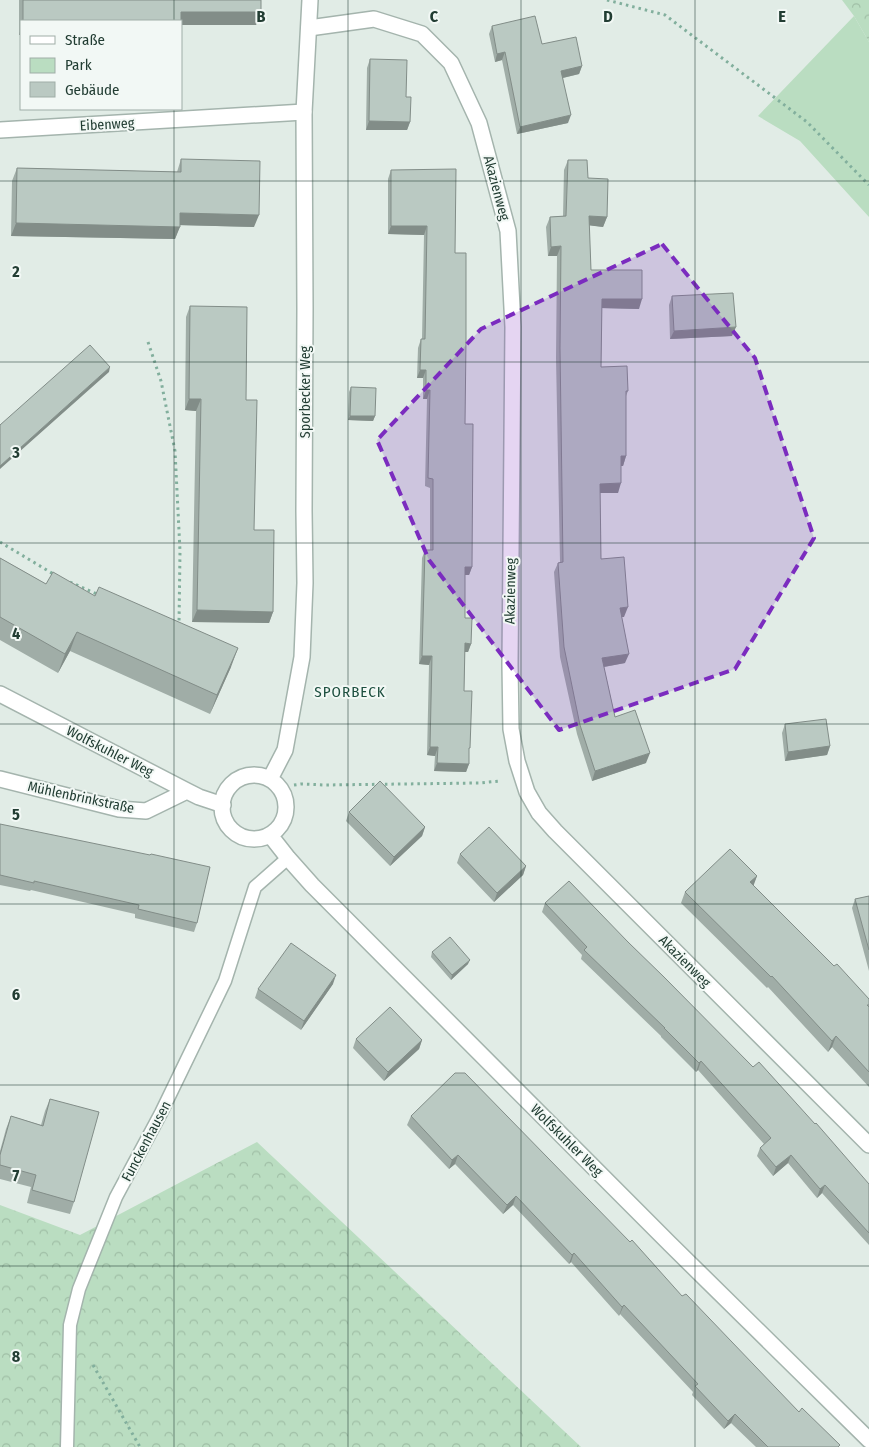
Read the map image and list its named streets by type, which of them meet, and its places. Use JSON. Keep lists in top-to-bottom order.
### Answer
{
  "streets": {
    "street": [
      "Eibenweg",
      "Akazienweg",
      "Sporbecker Weg",
      "Wolfskuhler Weg",
      "Mühlenbrinkstraße"
    ],
    "lane": ["Funckenhausen"]
  },
  "crossings": [
    ["Eibenweg", "Sporbecker Weg"],
    ["Akazienweg", "Sporbecker Weg"],
    ["Sporbecker Weg", "Wolfskuhler Weg"],
    ["Wolfskuhler Weg", "Mühlenbrinkstraße"],
    ["Wolfskuhler Weg", "Funckenhausen"]
  ],
  "districts": ["SPORBECK"],
  "legend": ["Straße", "Park", "Gebäude"],
  "grid": {
    "columns": [
      "B",
      "C",
      "D",
      "E"
    ],
    "rows": [
      "2",
      "3",
      "4",
      "5",
      "6",
      "7",
      "8"
    ]
  }
}
